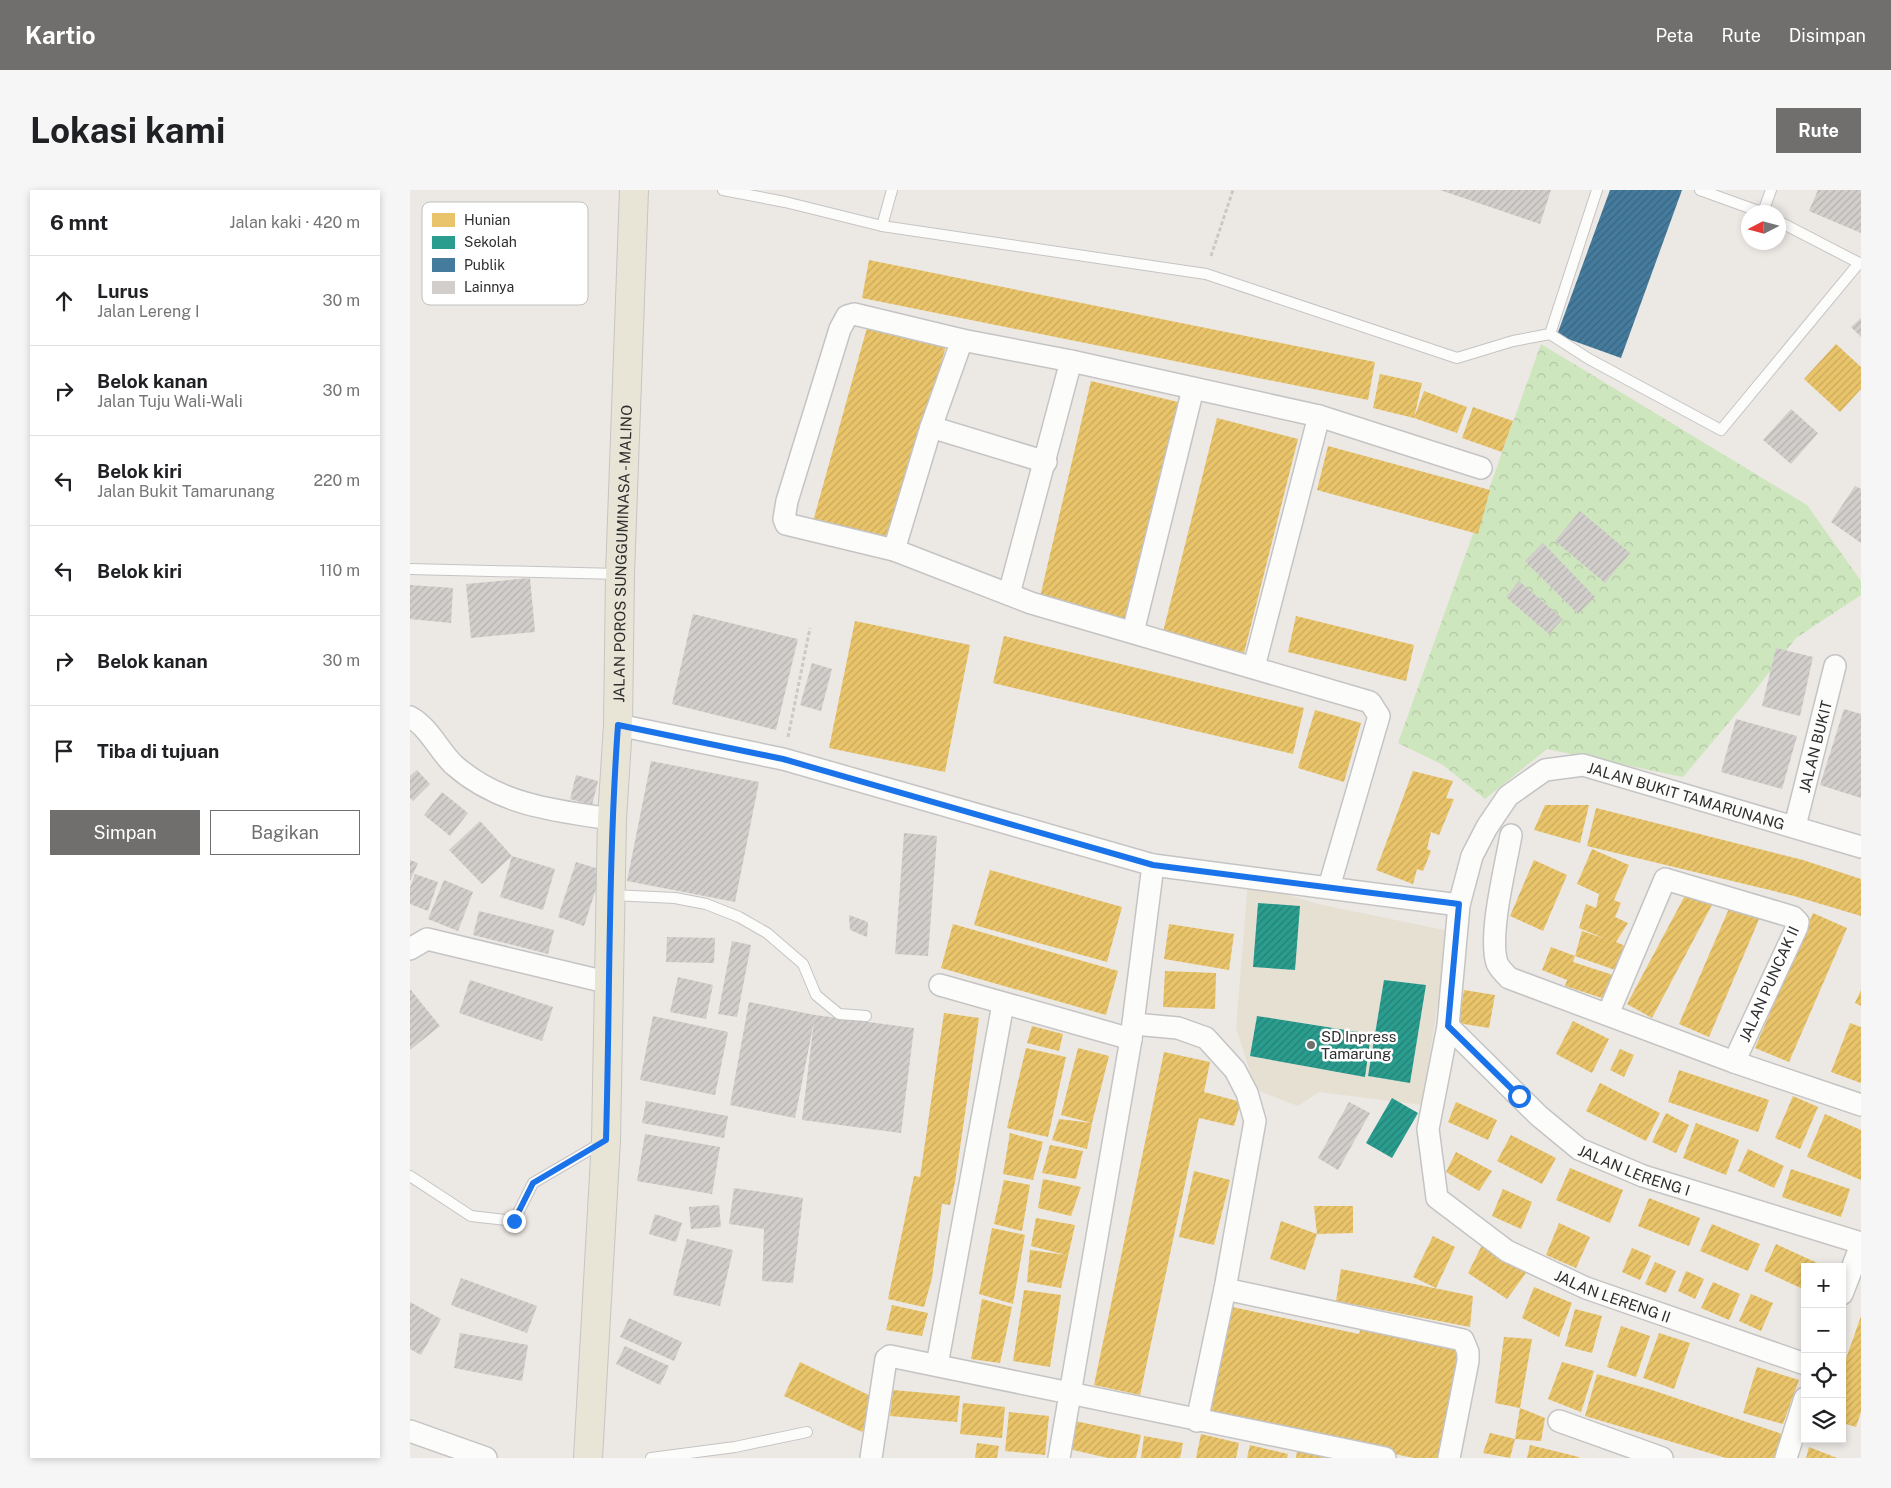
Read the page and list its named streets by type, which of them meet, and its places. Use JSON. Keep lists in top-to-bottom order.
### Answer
{
  "streets": {
    "main road": ["JALAN POROS SUNGGUMINASA - MALINO"],
    "street": [
      "JALAN BUKIT",
      "JALAN BUKIT TAMARUNANG",
      "JALAN PUNCAK II",
      "JALAN LERENG I",
      "JALAN LERENG II"
    ]
  },
  "crossings": [
    ["JALAN BUKIT", "JALAN BUKIT TAMARUNANG"],
    ["JALAN BUKIT TAMARUNANG", "JALAN LERENG I"],
    ["JALAN BUKIT TAMARUNANG", "JALAN LERENG II"]
  ],
  "places": ["SD Inpress Tamarung"],
  "legend": [
    "Hunian",
    "Sekolah",
    "Publik",
    "Lainnya"
  ],
  "north": "left",
  "page": {
    "header": "Kartio",
    "nav": ["Peta", "Rute", "Disimpan"],
    "buttons": [
      "Rute",
      ["Simpan", "Bagikan"]
    ],
    "title": "Lokasi kami",
    "heading": ["6 mnt", "Jalan kaki · 420 m"],
    "list": [
      ["Lurus", "Jalan Lereng I", "30 m"],
      ["Belok kanan", "Jalan Tuju Wali-Wali", "30 m"],
      ["Belok kiri", "Jalan Bukit Tamarunang", "220 m"],
      ["Belok kiri", "110 m"],
      ["Belok kanan", "30 m"],
      "Tiba di tujuan"
    ],
    "map_buttons": ["+", "−"]
  }
}
